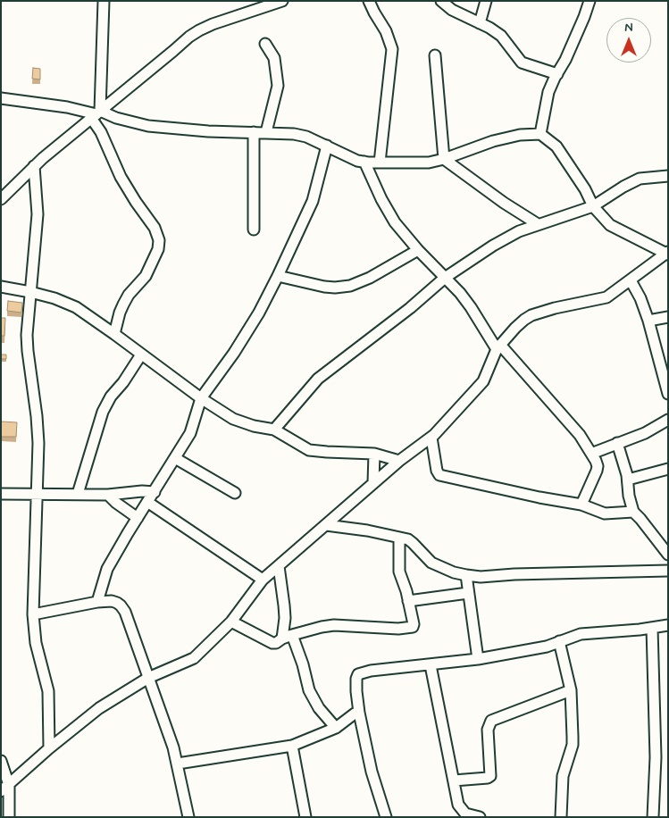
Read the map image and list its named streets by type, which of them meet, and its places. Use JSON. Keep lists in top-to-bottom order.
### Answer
{
  "north": "top"
}
